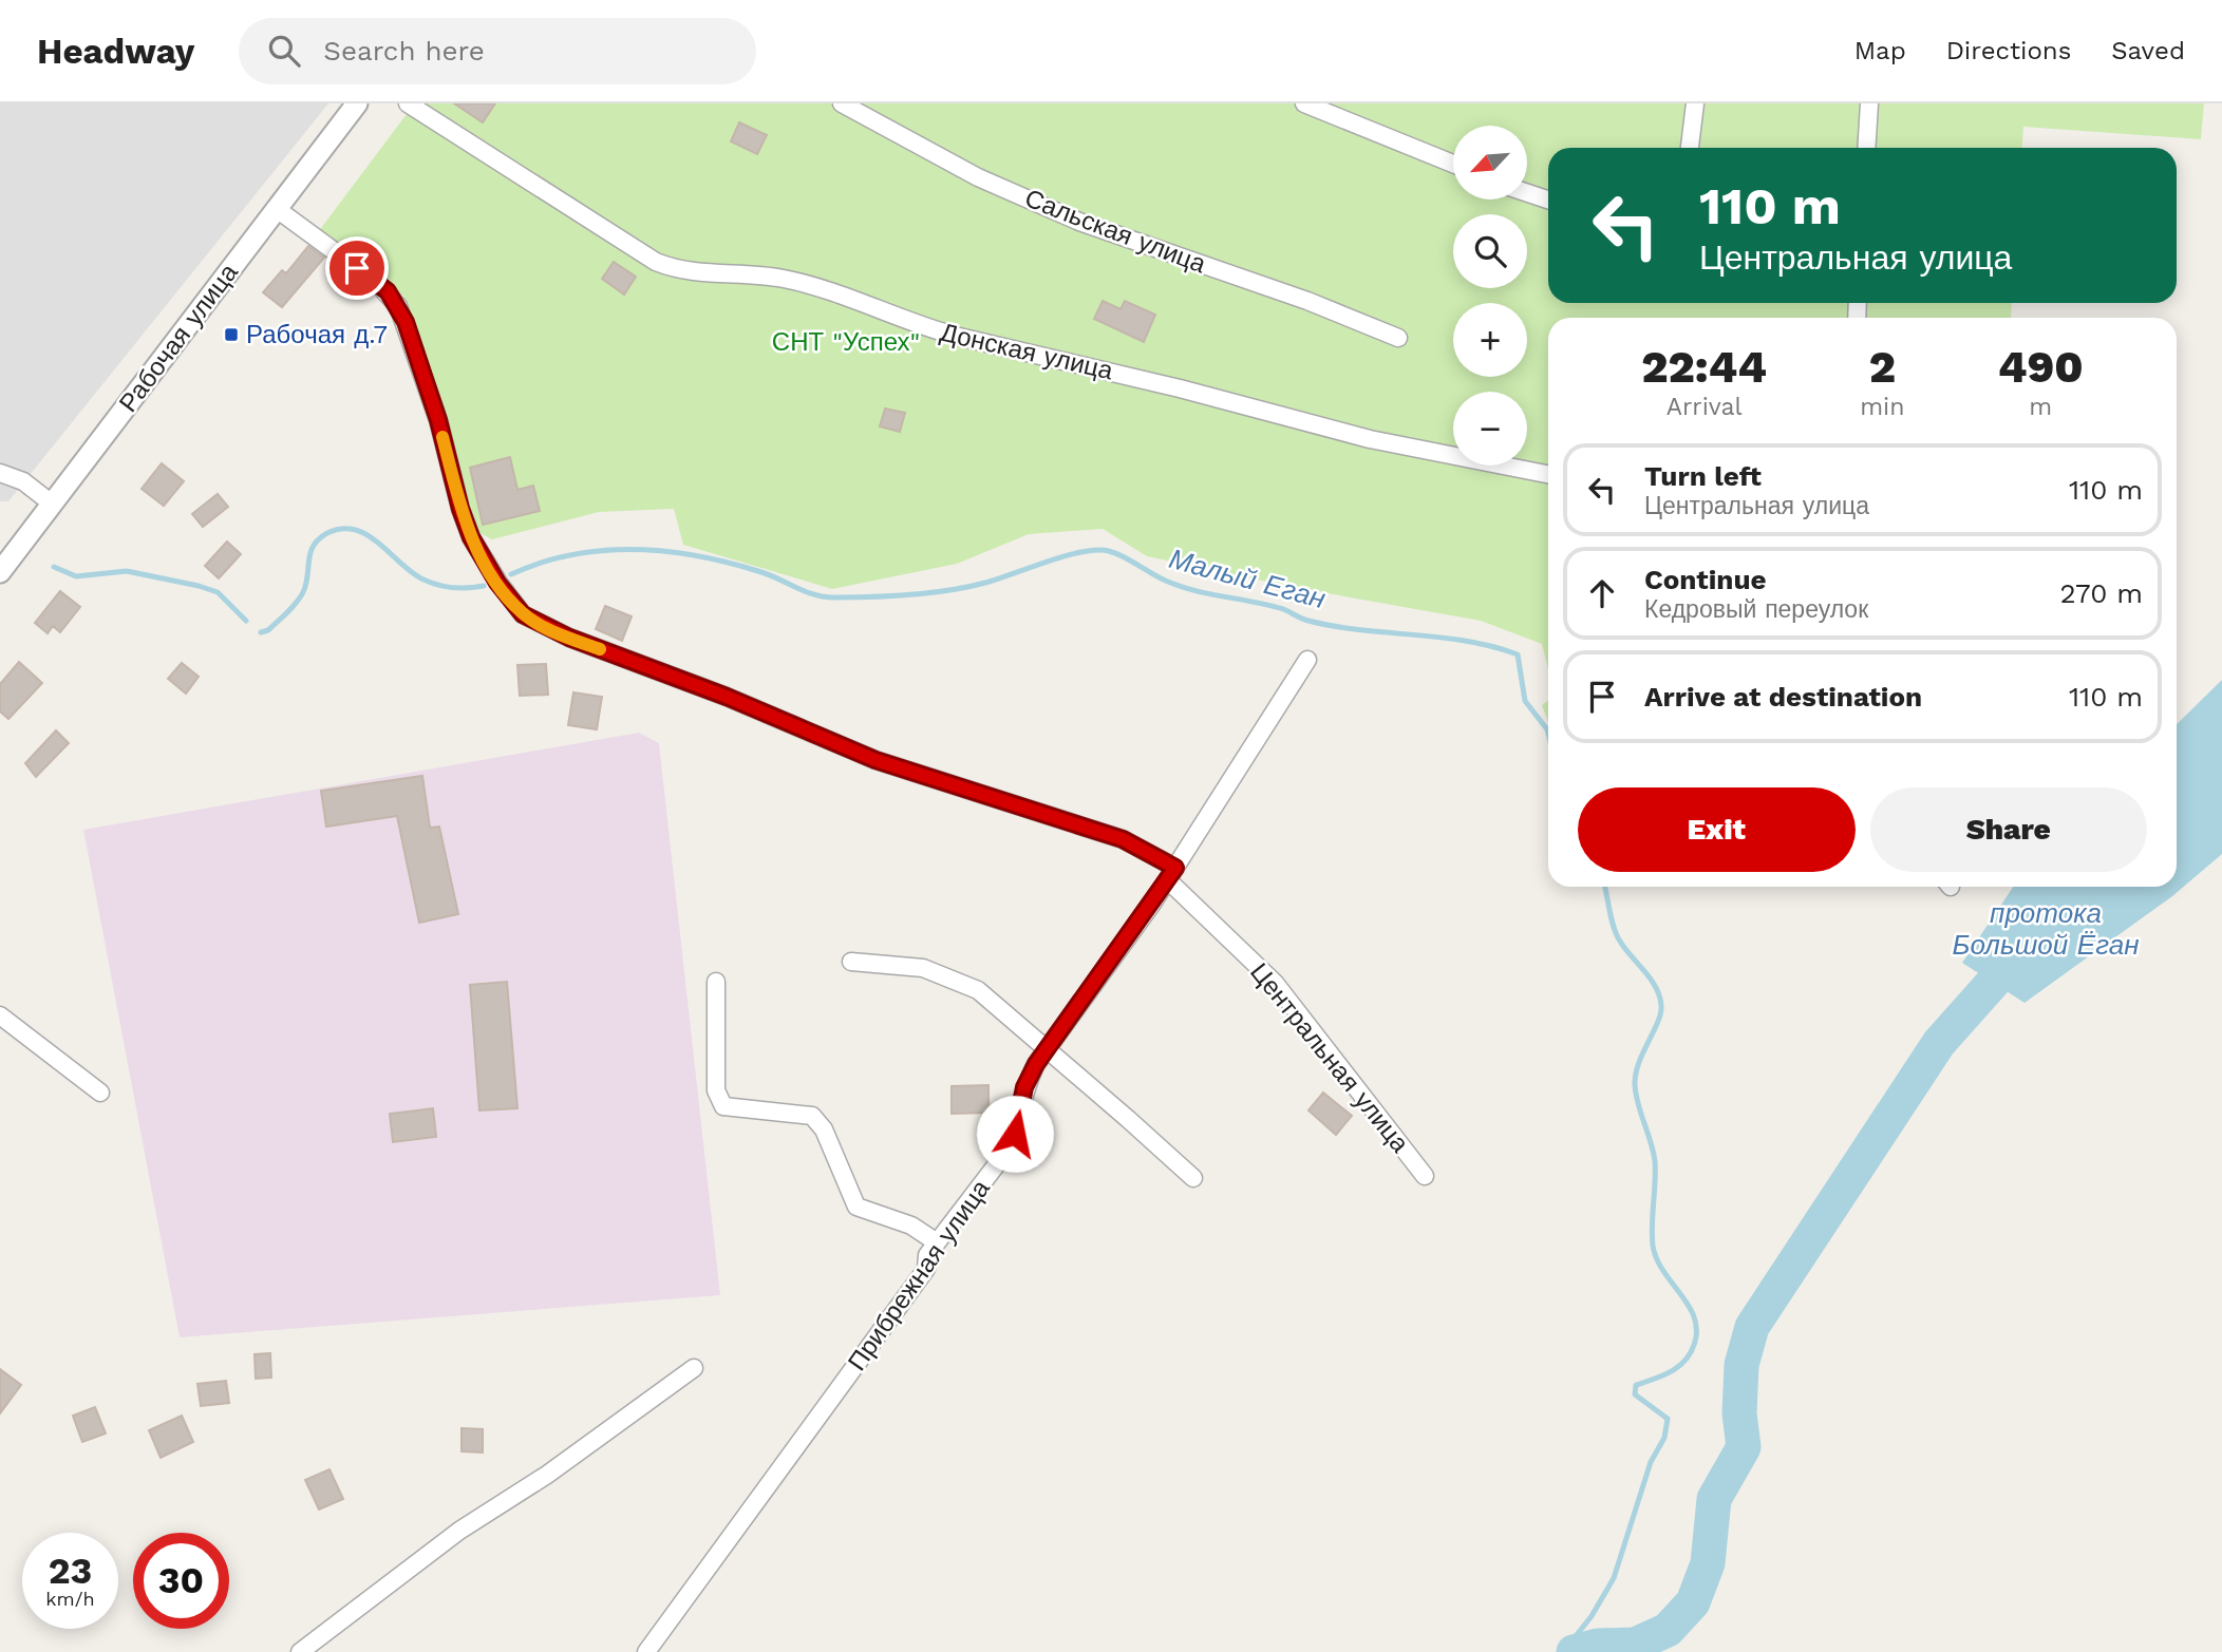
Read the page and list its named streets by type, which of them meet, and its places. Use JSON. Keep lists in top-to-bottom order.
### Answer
{
  "streets": {
    "street": [
      "Сальская улица",
      "Рабочая улица",
      "Донская улица",
      "Центральная улица",
      "Прибрежная улица"
    ]
  },
  "crossings": [
    ["Рабочая улица", "Центральная улица"],
    ["Центральная улица", "Прибрежная улица"]
  ],
  "water": ["Малый Еган", "протока Большой Ёган"],
  "parks": ["СНТ \"Успех\""],
  "places": {
    "transit": ["Рабочая д.7"]
  },
  "north": "bottom left",
  "page": {
    "header": "Headway",
    "search": "Search here",
    "nav": ["Map", "Directions", "Saved"],
    "map_buttons": ["+", "−"],
    "turn": ["110 m", "Центральная улица"],
    "eta": [
      "22:44",
      "Arrival",
      "2",
      "min",
      "490",
      "m"
    ],
    "list": [
      {
        "name": "Turn left",
        "note": "Центральная улица",
        "value": "110 m"
      },
      {
        "name": "Continue",
        "note": "Кедровый переулок",
        "value": "270 m"
      },
      {
        "name": "Arrive at destination",
        "value": "110 m"
      }
    ],
    "buttons": ["Exit", "Share"],
    "speed": "23 km/h",
    "limit": "30"
  }
}
